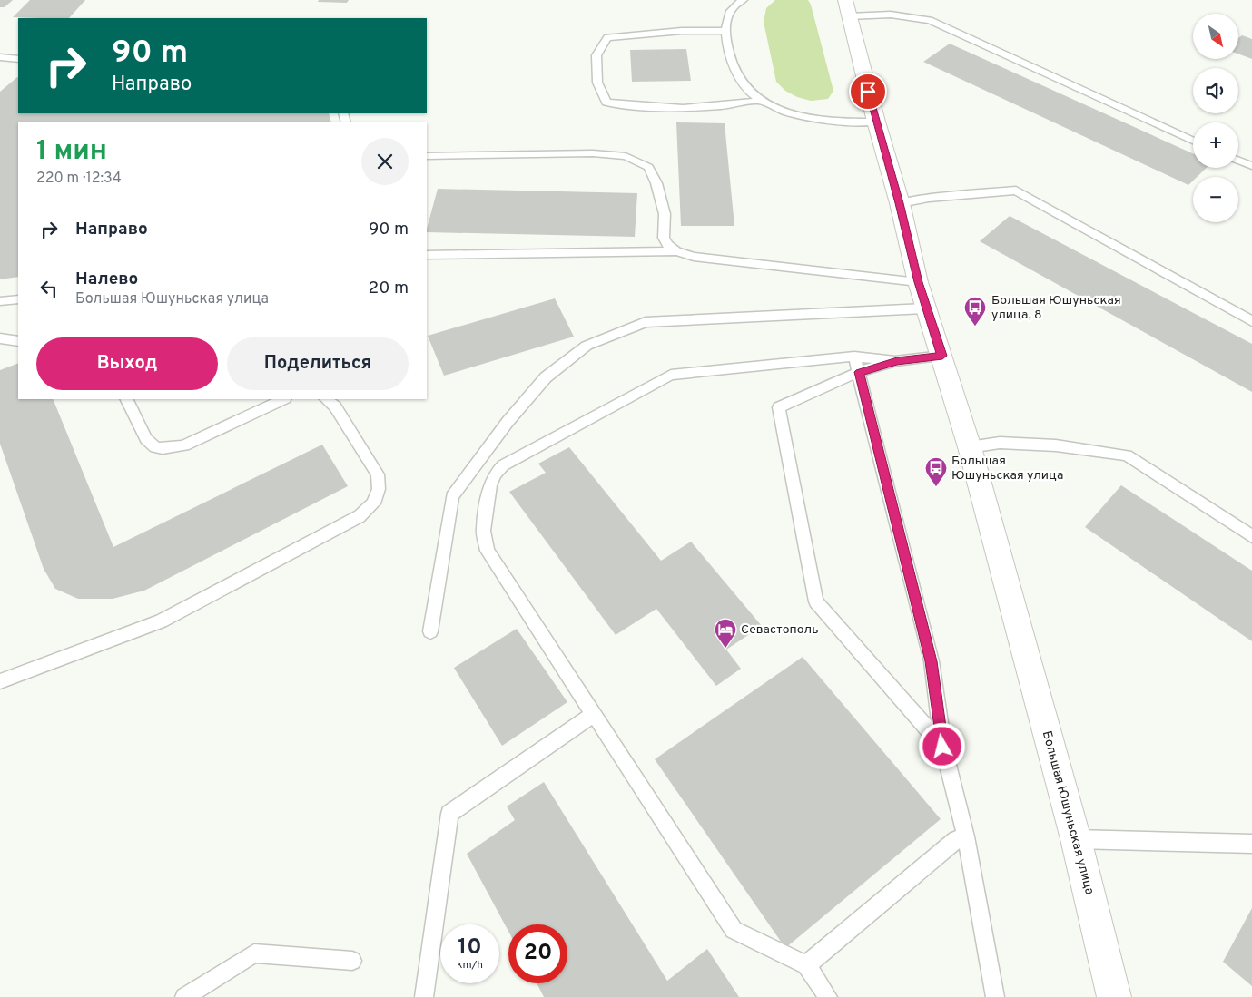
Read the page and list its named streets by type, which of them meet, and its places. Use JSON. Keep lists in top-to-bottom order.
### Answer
{
  "streets": {
    "street": ["Большая Юшуньская улица"]
  },
  "places": {
    "bus stop": ["Большая Юшуньская улица, 8", "Большая Юшуньская улица"],
    "hotel": ["Севастополь"]
  },
  "north": "bottom right",
  "page": {
    "map_buttons": ["+", "−"],
    "turn": ["90 m", "Направо"],
    "heading": ["1 мин", "220 m · 12:34"],
    "list": [
      {
        "name": "Направо",
        "value": "90 m"
      },
      {
        "name": "Налево",
        "note": "Большая Юшуньская улица",
        "value": "20 m"
      }
    ],
    "buttons": ["Выход", "Поделиться"],
    "speed": "10 km/h",
    "limit": "20"
  }
}
